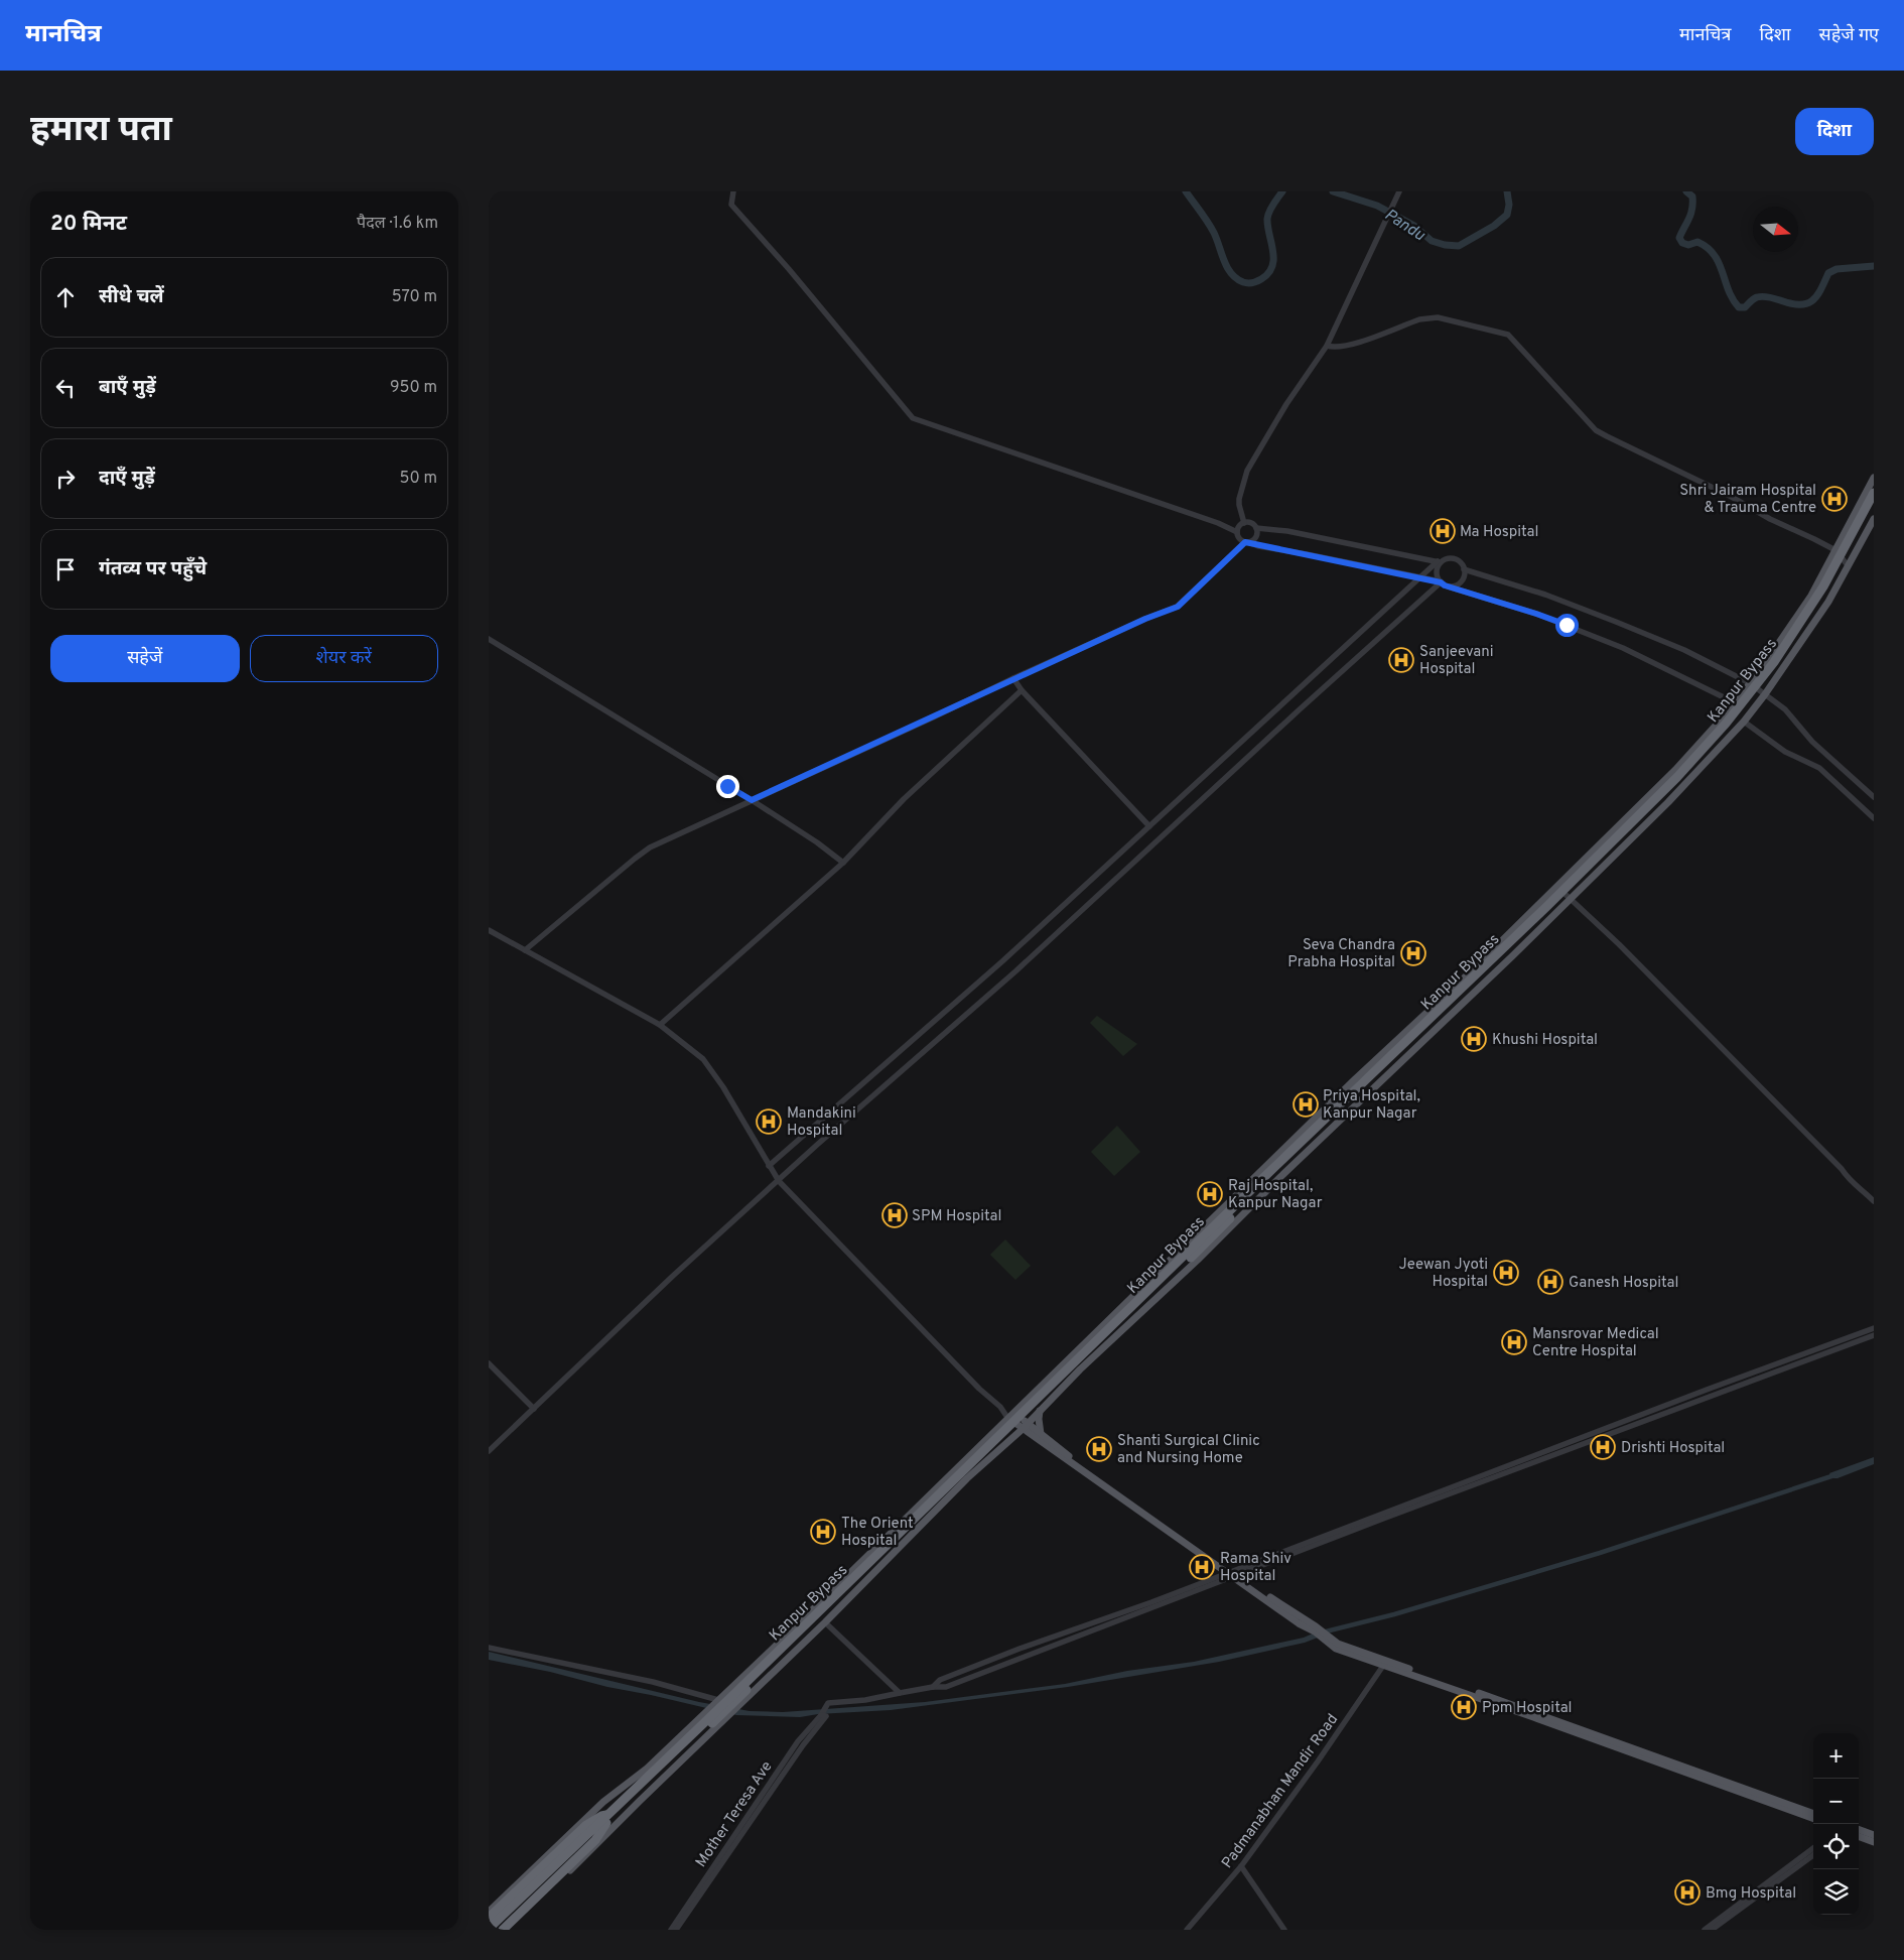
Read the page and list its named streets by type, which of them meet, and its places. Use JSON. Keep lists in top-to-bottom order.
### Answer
{
  "streets": {
    "highway": ["Kanpur Bypass"],
    "street": ["Padmanabhan Mandir Road", "Mother Teresa Ave"]
  },
  "water": ["Pandu"],
  "places": {
    "hospital": [
      "Shri Jairam Hospital & Trauma Centre",
      "Ma Hospital",
      "Sanjeevani Hospital",
      "Seva Chandra Prabha Hospital",
      "Khushi Hospital",
      "Priya Hospital, Kanpur Nagar",
      "Mandakini Hospital",
      "Raj Hospital, Kanpur Nagar",
      "SPM Hospital",
      "Jeewan Jyoti Hospital",
      "Ganesh Hospital",
      "Mansrovar Medical Centre Hospital",
      "Drishti Hospital",
      "Shanti Surgical Clinic and Nursing Home",
      "The Orient Hospital",
      "Rama Shiv Hospital",
      "Ppm Hospital",
      "Bmg Hospital"
    ]
  },
  "north": "right",
  "page": {
    "header": "मानचित्र",
    "nav": ["मानचित्र", "दिशा", "सहेजे गए"],
    "buttons": [
      "दिशा",
      ["सहेजें", "शेयर करें"]
    ],
    "title": "हमारा पता",
    "heading": ["20 मिनट", "पैदल · 1.6 km"],
    "list": [
      ["सीधे चलें", "570 m"],
      ["बाएँ मुड़ें", "950 m"],
      ["दाएँ मुड़ें", "50 m"],
      "गंतव्य पर पहुँचे"
    ],
    "map_buttons": ["+", "−"]
  }
}
